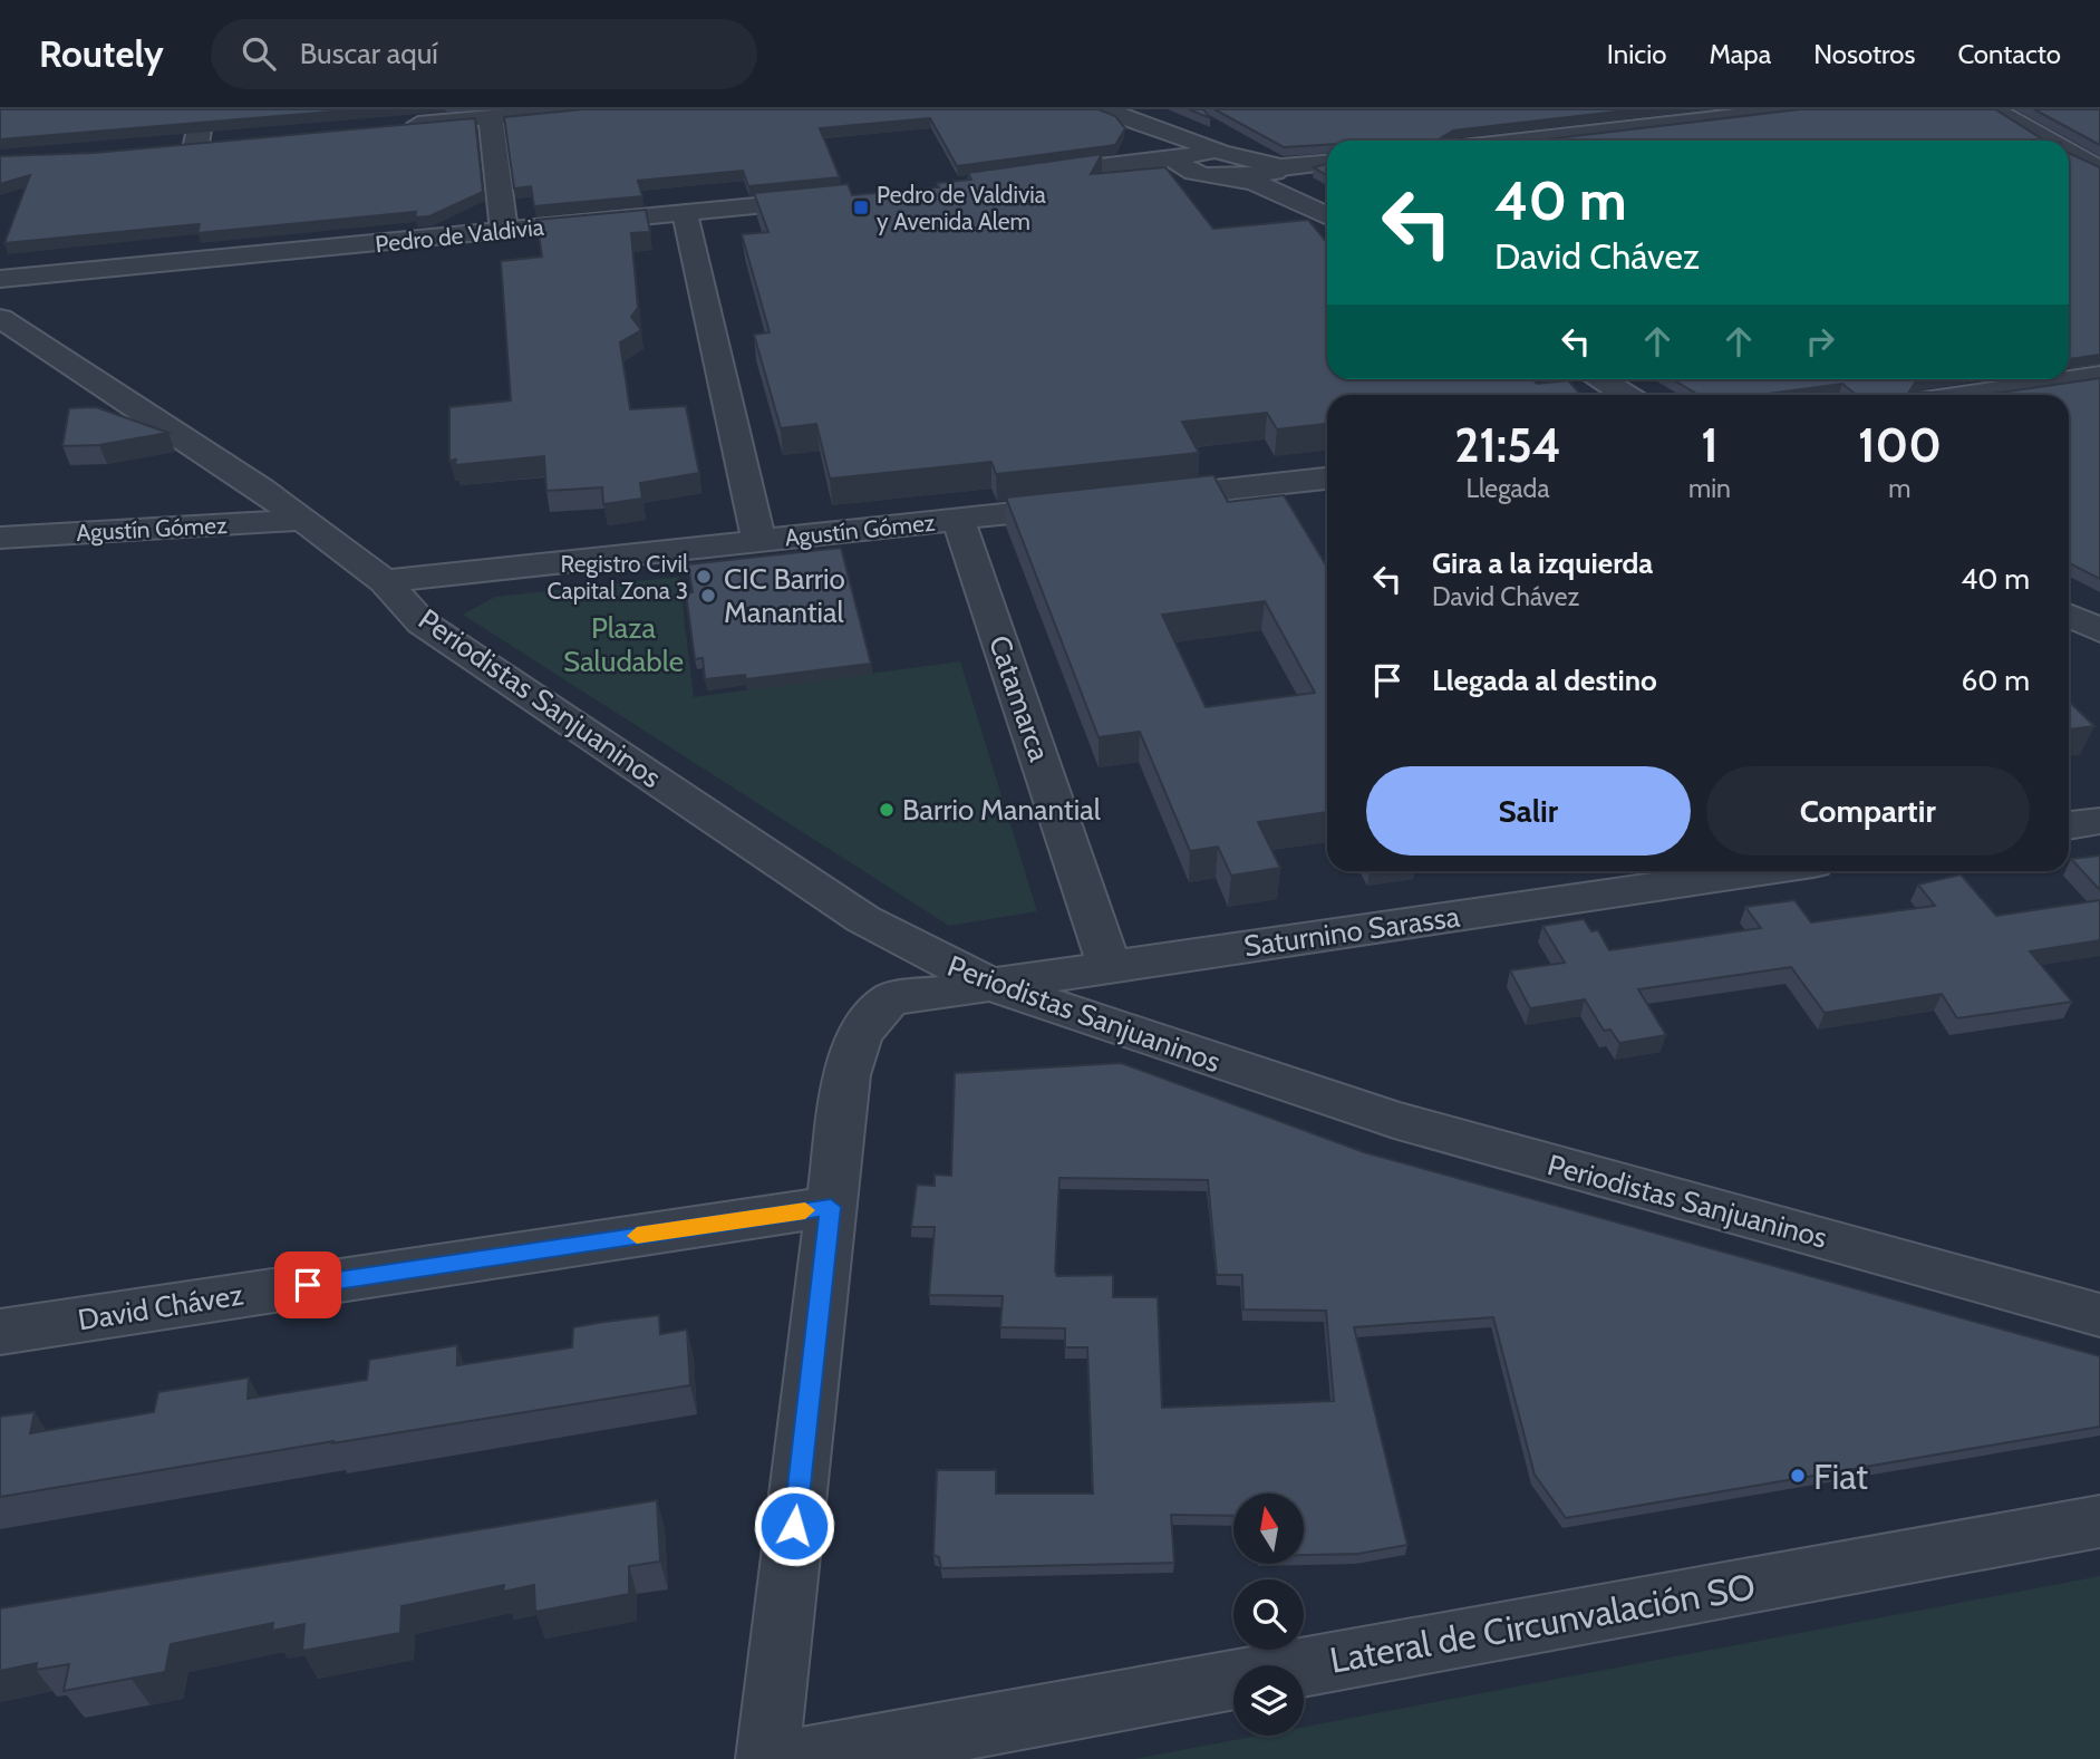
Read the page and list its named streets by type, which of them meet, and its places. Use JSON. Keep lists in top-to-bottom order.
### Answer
{
  "streets": {
    "street": [
      "Pedro de Valdivia",
      "Agustín Gómez",
      "Periodistas Sanjuaninos",
      "Catamarca",
      "Saturnino Sarassa",
      "David Chávez",
      "Lateral de Circunvalación SO"
    ]
  },
  "crossings": [
    ["Agustín Gómez", "Periodistas Sanjuaninos"],
    ["Agustín Gómez", "Catamarca"],
    ["Periodistas Sanjuaninos", "Saturnino Sarassa"],
    ["Catamarca", "Saturnino Sarassa"],
    ["Saturnino Sarassa", "David Chávez"]
  ],
  "parks": ["Plaza Saludable"],
  "places": {
    "transit": ["Pedro de Valdivia y Avenida Alem"],
    "other": [
      "Registro Civil Capital Zona 3",
      "CIC Barrio Manantial",
      "Barrio Manantial",
      "Fiat"
    ]
  },
  "north": "top",
  "page": {
    "header": "Routely",
    "search": "Buscar aquí",
    "nav": [
      "Inicio",
      "Mapa",
      "Nosotros",
      "Contacto"
    ],
    "turn": ["40 m", "David Chávez"],
    "eta": [
      "21:54",
      "Llegada",
      "1",
      "min",
      "100",
      "m"
    ],
    "list": [
      {
        "name": "Gira a la izquierda",
        "note": "David Chávez",
        "value": "40 m"
      },
      {
        "name": "Llegada al destino",
        "value": "60 m"
      }
    ],
    "buttons": ["Salir", "Compartir"]
  }
}
